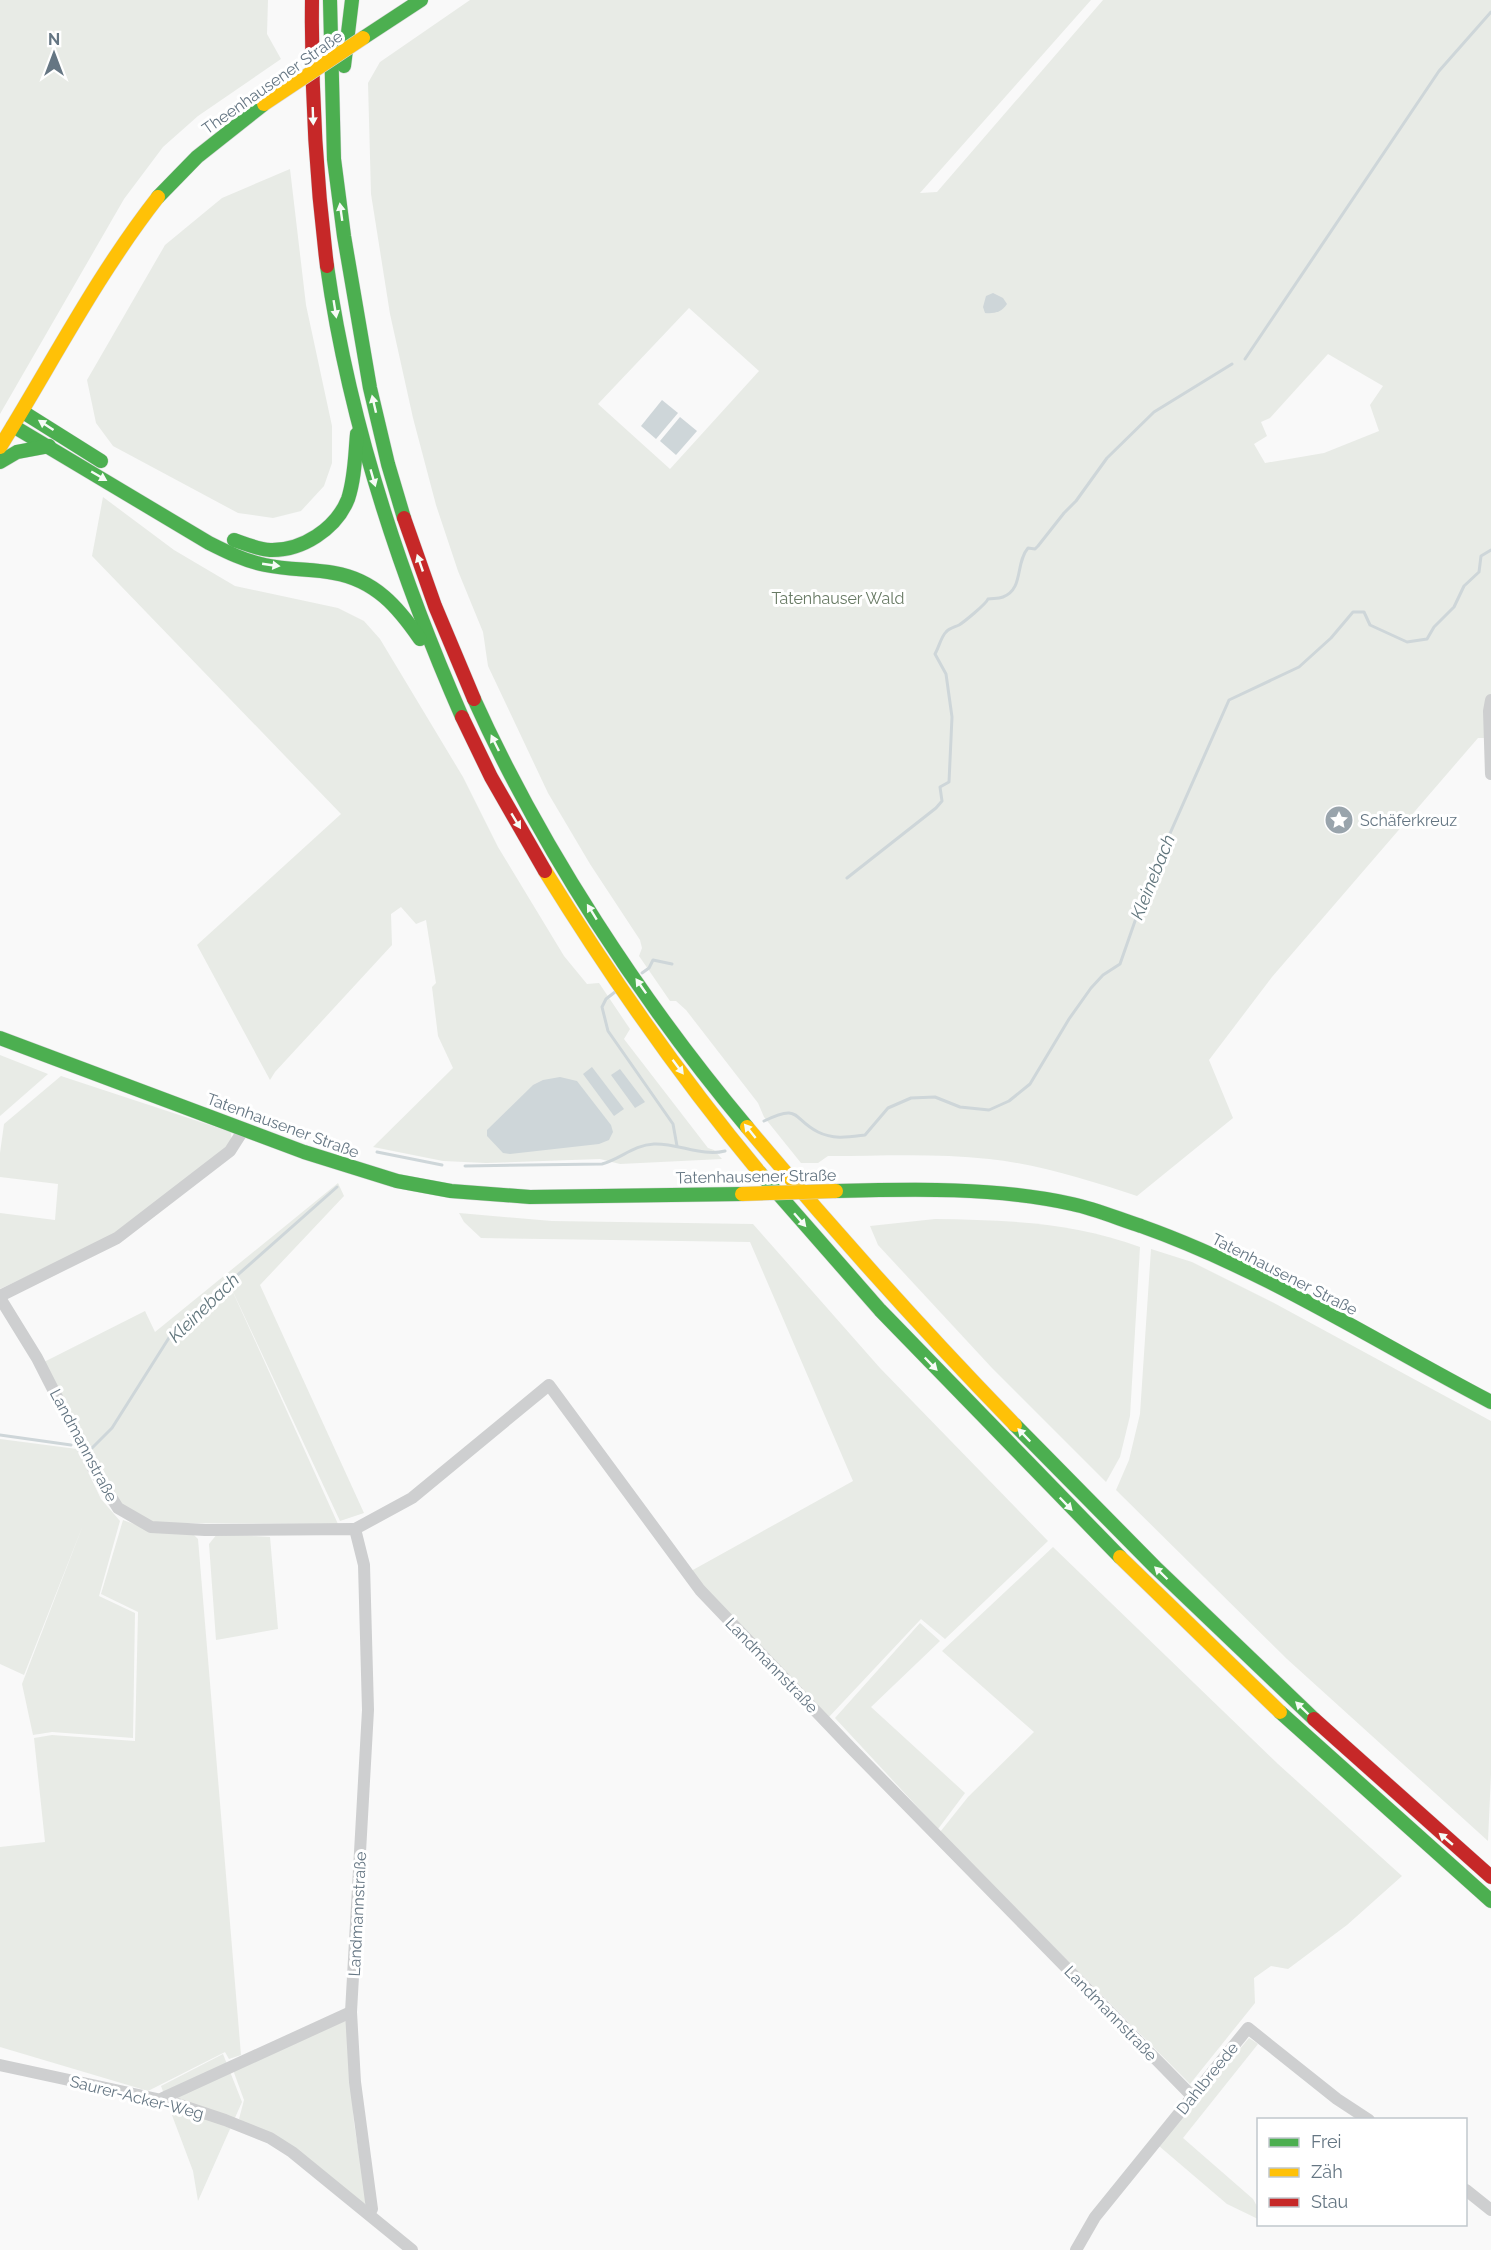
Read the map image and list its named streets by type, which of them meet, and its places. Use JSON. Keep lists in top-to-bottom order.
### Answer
{
  "streets": {
    "main road": ["Theenhausener Straße", "Tatenhausener Straße"],
    "street": ["Landmannstraße", "Dahlbreede", "Saurer-Acker-Weg"]
  },
  "crossings": [
    ["Tatenhausener Straße", "Landmannstraße"],
    ["Landmannstraße", "Dahlbreede"],
    ["Landmannstraße", "Saurer-Acker-Weg"]
  ],
  "water": ["Kleinebach"],
  "parks": ["Tatenhauser Wald"],
  "places": {
    "place": ["Schäferkreuz"]
  },
  "legend": ["Frei", "Zäh", "Stau"],
  "north": "top"
}
